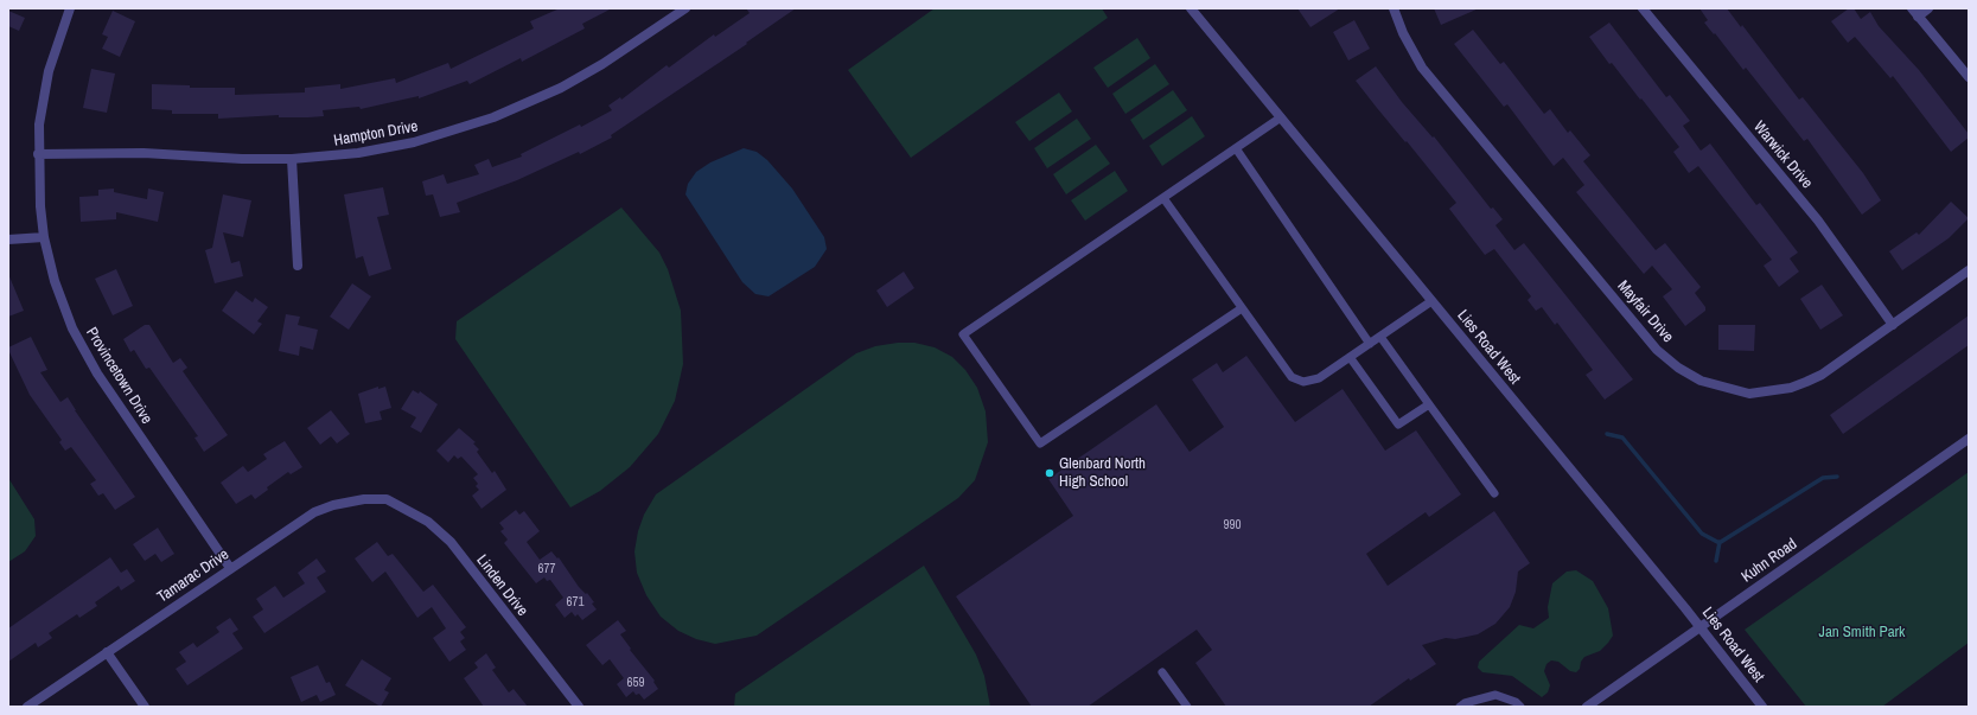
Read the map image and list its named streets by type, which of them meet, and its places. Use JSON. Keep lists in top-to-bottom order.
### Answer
{
  "streets": {
    "street": [
      "Hampton Drive",
      "Warwick Drive",
      "Mayfair Drive",
      "Lies Road West",
      "Provincetown Drive",
      "Kuhn Road",
      "Tamarac Drive",
      "Linden Drive"
    ]
  },
  "crossings": [
    ["Hampton Drive", "Provincetown Drive"],
    ["Warwick Drive", "Mayfair Drive"],
    ["Lies Road West", "Kuhn Road"],
    ["Provincetown Drive", "Tamarac Drive"],
    ["Tamarac Drive", "Linden Drive"]
  ],
  "parks": ["Jan Smith Park"],
  "places": ["Glenbard North High School"],
  "house_numbers": [
    "990",
    "677",
    "671",
    "659"
  ]
}
